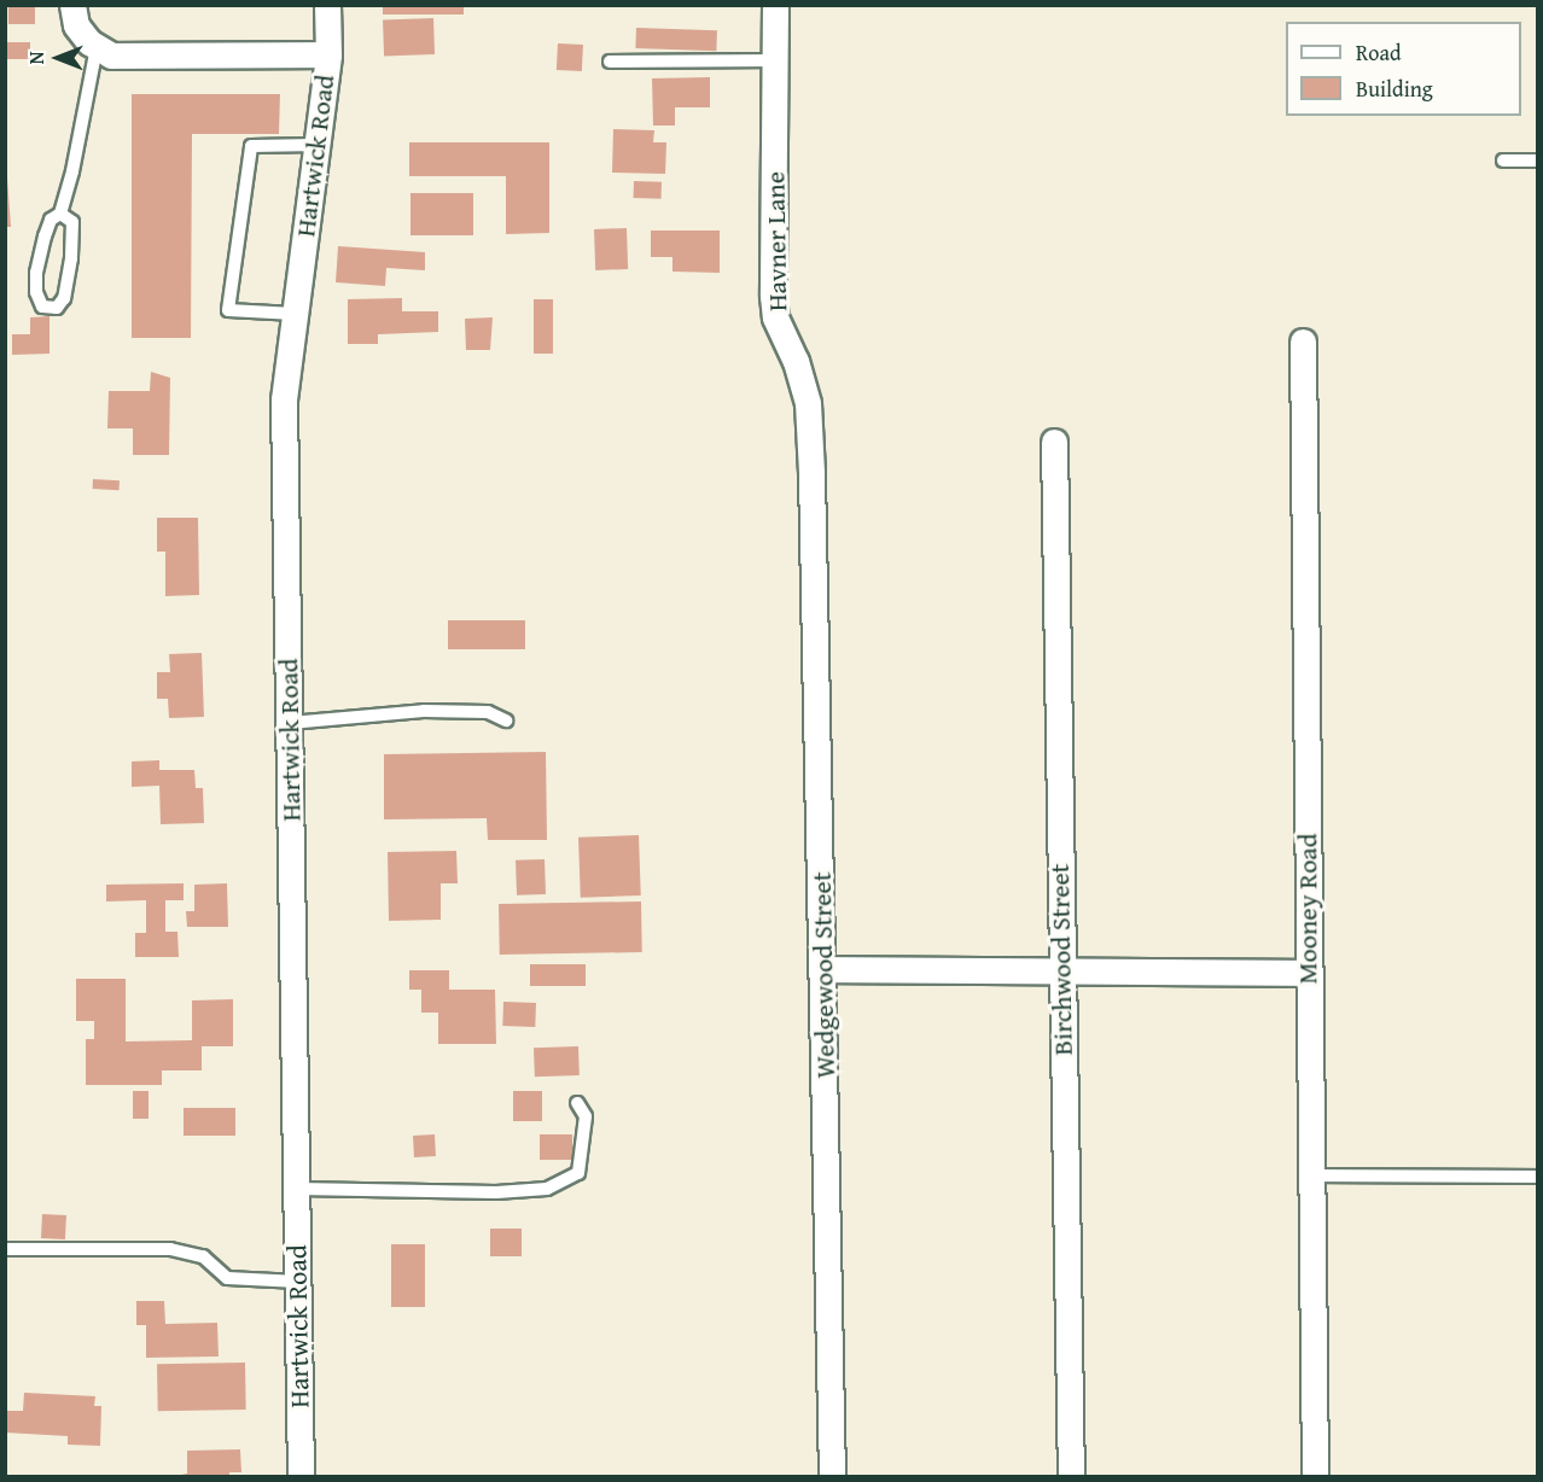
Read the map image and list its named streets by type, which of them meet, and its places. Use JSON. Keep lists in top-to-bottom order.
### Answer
{
  "streets": {
    "street": [
      "Hartwick Road",
      "Havner Lane",
      "Mooney Road",
      "Birchwood Street",
      "Wedgewood Street"
    ]
  },
  "crossings": [
    ["Havner Lane", "Wedgewood Street"]
  ],
  "legend": ["Road", "Building"],
  "north": "left"
}
